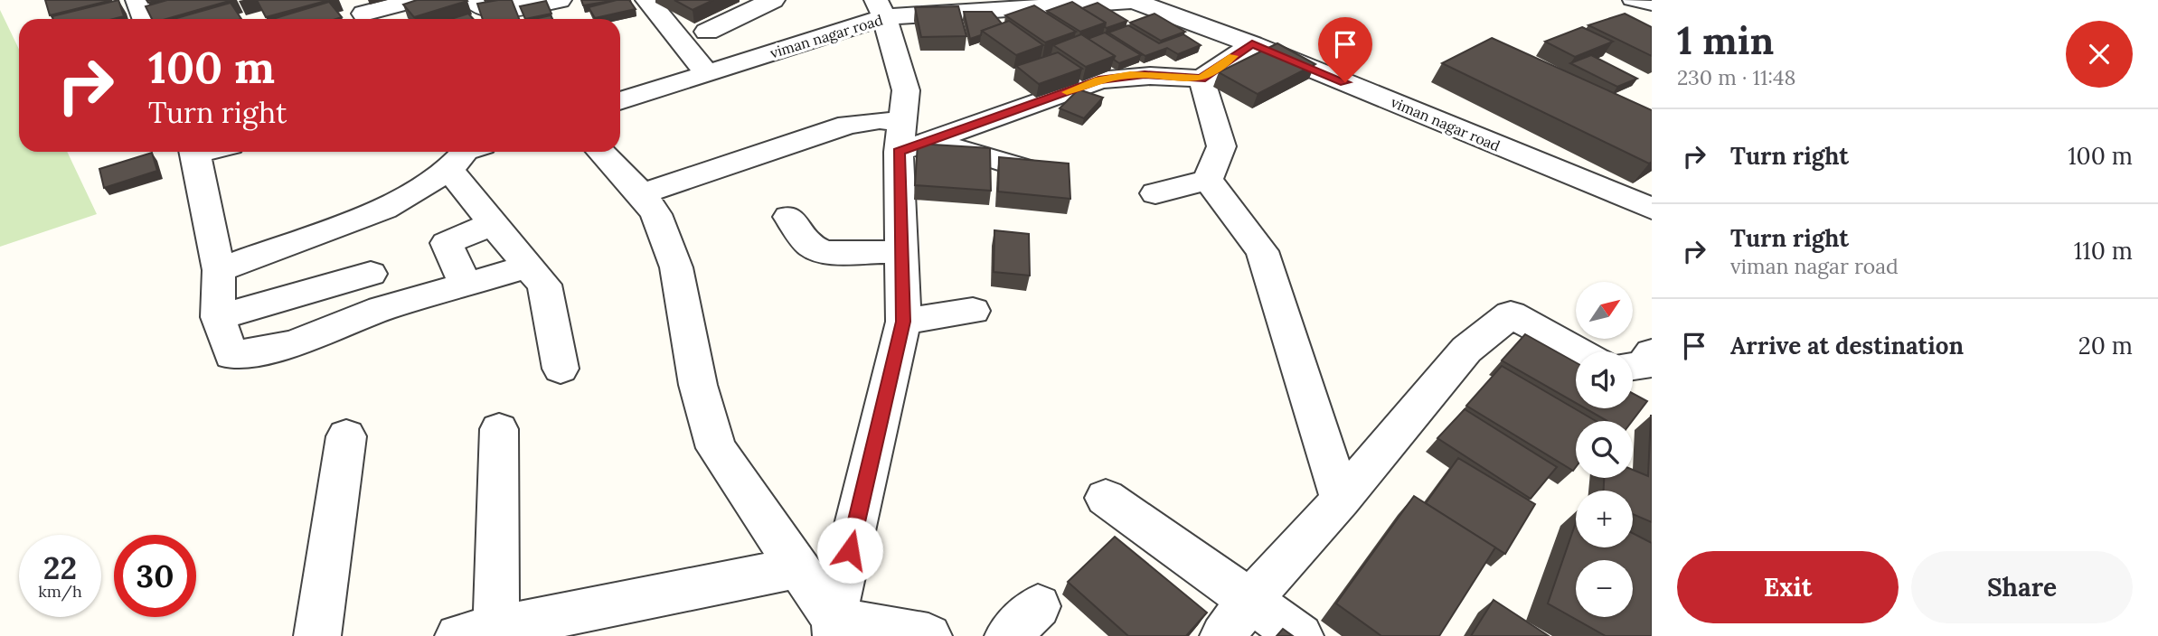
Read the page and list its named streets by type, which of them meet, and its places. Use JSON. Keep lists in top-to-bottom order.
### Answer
{
  "streets": {
    "street": ["viman nagar road"]
  },
  "north": "top right",
  "page": {
    "heading": ["1 min", "230 m · 11:48"],
    "turn": ["100 m", "Turn right"],
    "list": [
      {
        "name": "Turn right",
        "value": "100 m"
      },
      {
        "name": "Turn right",
        "note": "viman nagar road",
        "value": "110 m"
      },
      {
        "name": "Arrive at destination",
        "value": "20 m"
      }
    ],
    "map_buttons": ["+", "−"],
    "speed": "22 km/h",
    "limit": "30",
    "buttons": ["Exit", "Share"]
  }
}
